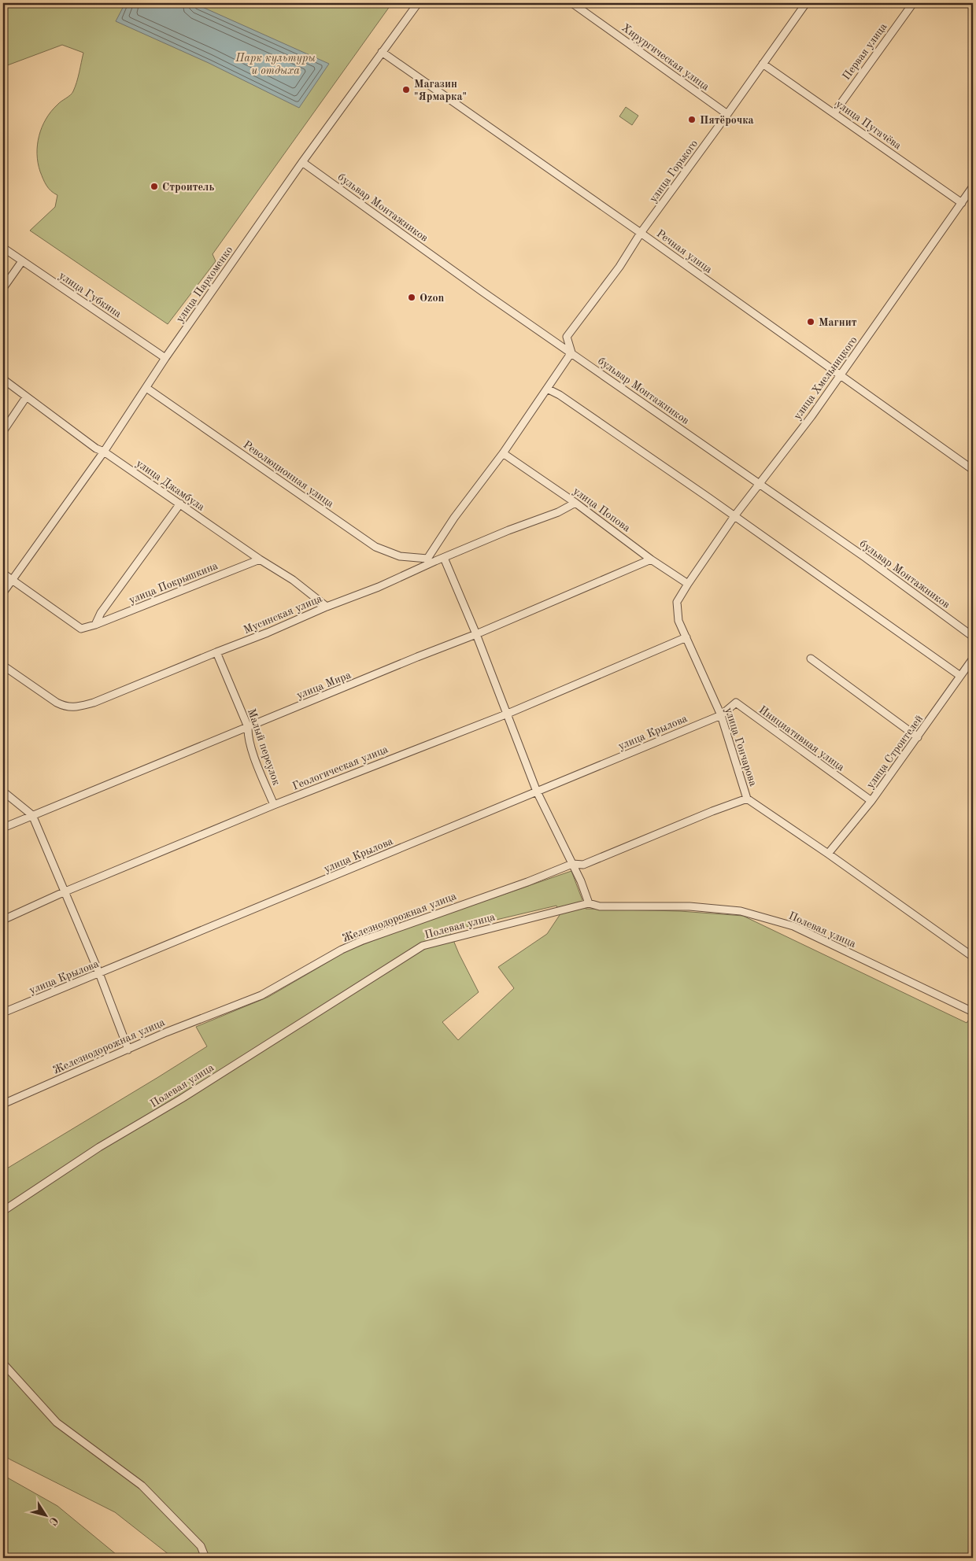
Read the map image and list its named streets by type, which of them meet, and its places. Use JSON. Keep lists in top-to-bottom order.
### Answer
{
  "streets": {
    "street": [
      "Первая улица",
      "Хирургическая улица",
      "улица Пугачёва",
      "улица Горького",
      "бульвар Монтажников",
      "Речная улица",
      "улица Пархоменко",
      "улица Губкина",
      "улица Хмельницкого",
      "Революционная улица",
      "улица Джамбула",
      "улица Попова",
      "улица Покрышкина",
      "Мусинская улица",
      "улица Мира",
      "улица Крылова",
      "Инициативная улица",
      "Малый переулок",
      "улица Гончарова",
      "улица Строителей",
      "Геологическая улица",
      "Железнодорожная улица",
      "Полевая улица"
    ]
  },
  "crossings": [
    ["Первая улица", "улица Пугачёва"],
    ["Хирургическая улица", "улица Горького"],
    ["улица Пугачёва", "улица Горького"],
    ["улица Пугачёва", "улица Хмельницкого"],
    ["улица Горького", "бульвар Монтажников"],
    ["улица Горького", "Речная улица"],
    ["бульвар Монтажников", "улица Пархоменко"],
    ["бульвар Монтажников", "улица Хмельницкого"],
    ["бульвар Монтажников", "улица Гончарова"],
    ["Речная улица", "улица Пархоменко"],
    ["Речная улица", "улица Хмельницкого"],
    ["улица Пархоменко", "улица Губкина"],
    ["улица Пархоменко", "Революционная улица"],
    ["улица Пархоменко", "улица Джамбула"],
    ["улица Пархоменко", "улица Покрышкина"],
    ["улица Хмельницкого", "улица Гончарова"],
    ["Революционная улица", "Мусинская улица"],
    ["улица Джамбула", "улица Покрышкина"],
    ["улица Джамбула", "Мусинская улица"],
    ["улица Попова", "Мусинская улица"],
    ["улица Попова", "улица Мира"],
    ["улица Попова", "улица Гончарова"],
    ["Мусинская улица", "Малый переулок"],
    ["улица Мира", "Малый переулок"],
    ["улица Крылова", "Инициативная улица"],
    ["улица Крылова", "улица Гончарова"],
    ["Инициативная улица", "улица Гончарова"],
    ["Инициативная улица", "улица Строителей"],
    ["Малый переулок", "Геологическая улица"],
    ["улица Гончарова", "улица Строителей"],
    ["улица Гончарова", "Геологическая улица"],
    ["улица Гончарова", "Железнодорожная улица"]
  ],
  "parks": ["Парк культуры и отдыха"],
  "places": [
    "Магазин \"Ярмарка\"",
    "Пятёрочка",
    "Строитель",
    "Ozon",
    "Магнит"
  ],
  "north": "bottom right"
}
